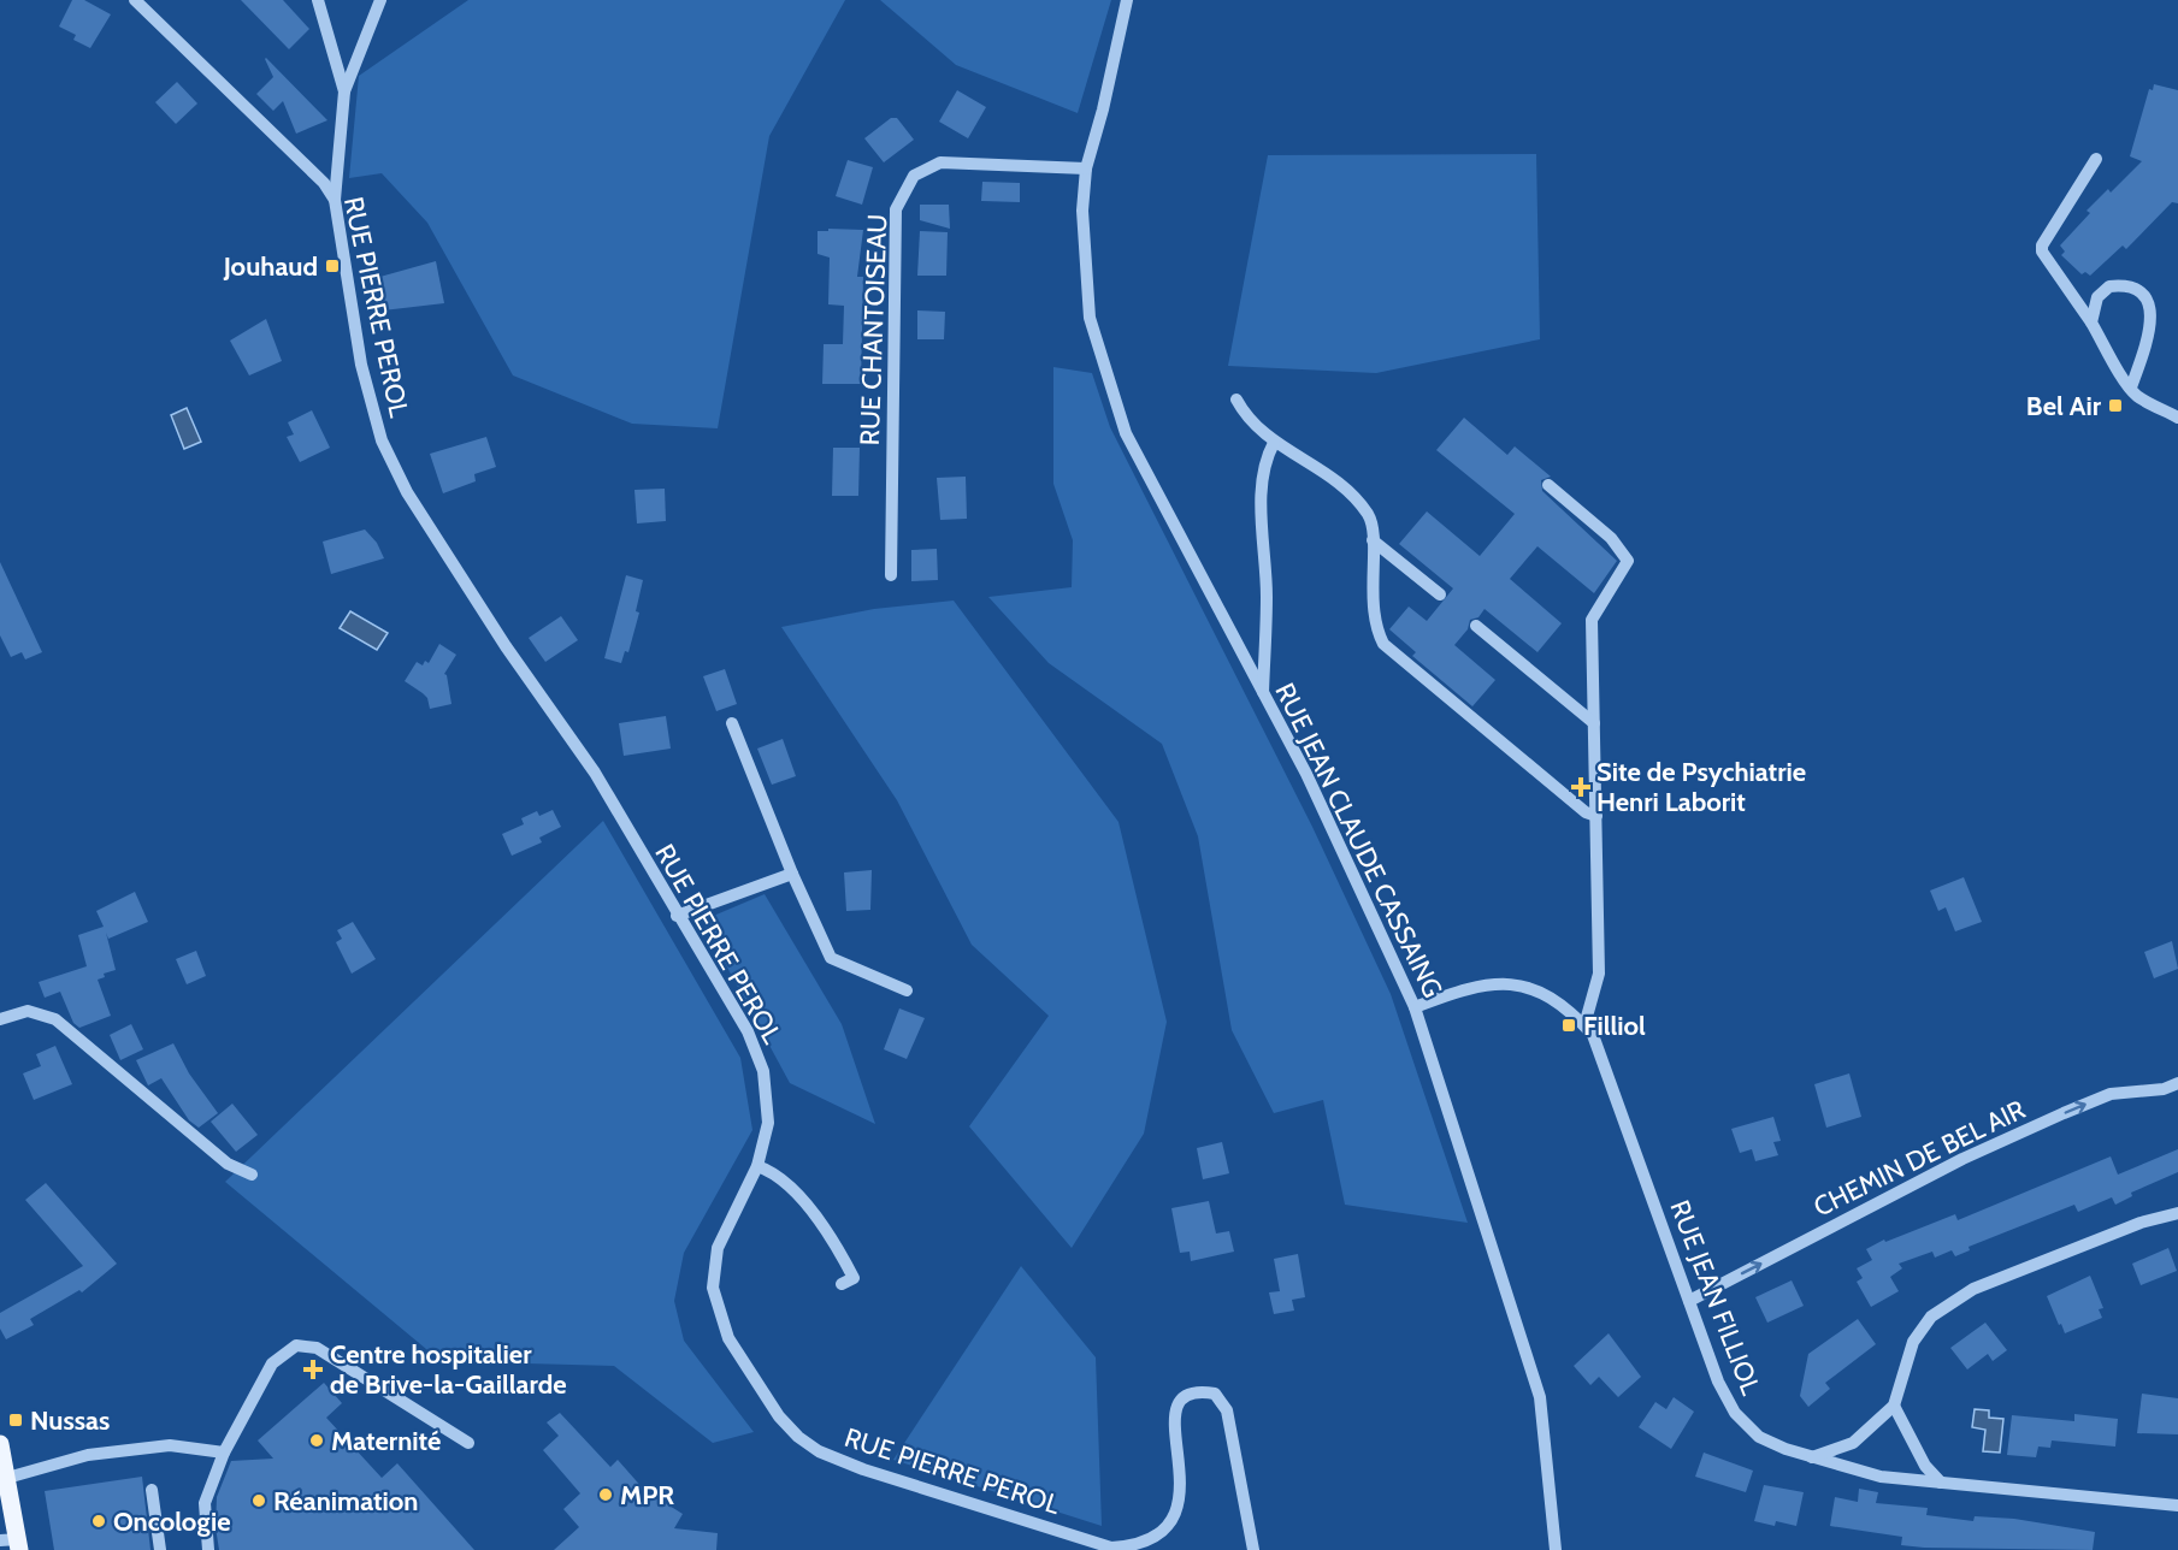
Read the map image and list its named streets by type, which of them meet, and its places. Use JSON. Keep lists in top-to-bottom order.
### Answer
{
  "streets": {
    "street": [
      "RUE PIERRE PEROL",
      "RUE CHANTOISEAU",
      "RUE JEAN CLAUDE CASSAING",
      "CHEMIN DE BEL AIR",
      "RUE JEAN FILLIOL"
    ]
  },
  "crossings": [
    ["RUE CHANTOISEAU", "RUE JEAN CLAUDE CASSAING"],
    ["RUE JEAN CLAUDE CASSAING", "RUE JEAN FILLIOL"],
    ["CHEMIN DE BEL AIR", "RUE JEAN FILLIOL"]
  ],
  "one_way": ["CHEMIN DE BEL AIR"],
  "places": {
    "transit": [
      "Jouhaud",
      "Bel Air",
      "Filliol",
      "Nussas"
    ],
    "health": ["Site de Psychiatrie Henri Laborit", "Centre hospitalier de Brive-la-Gaillarde"],
    "other": [
      "Maternité",
      "MPR",
      "Réanimation",
      "Oncologie"
    ]
  }
}
